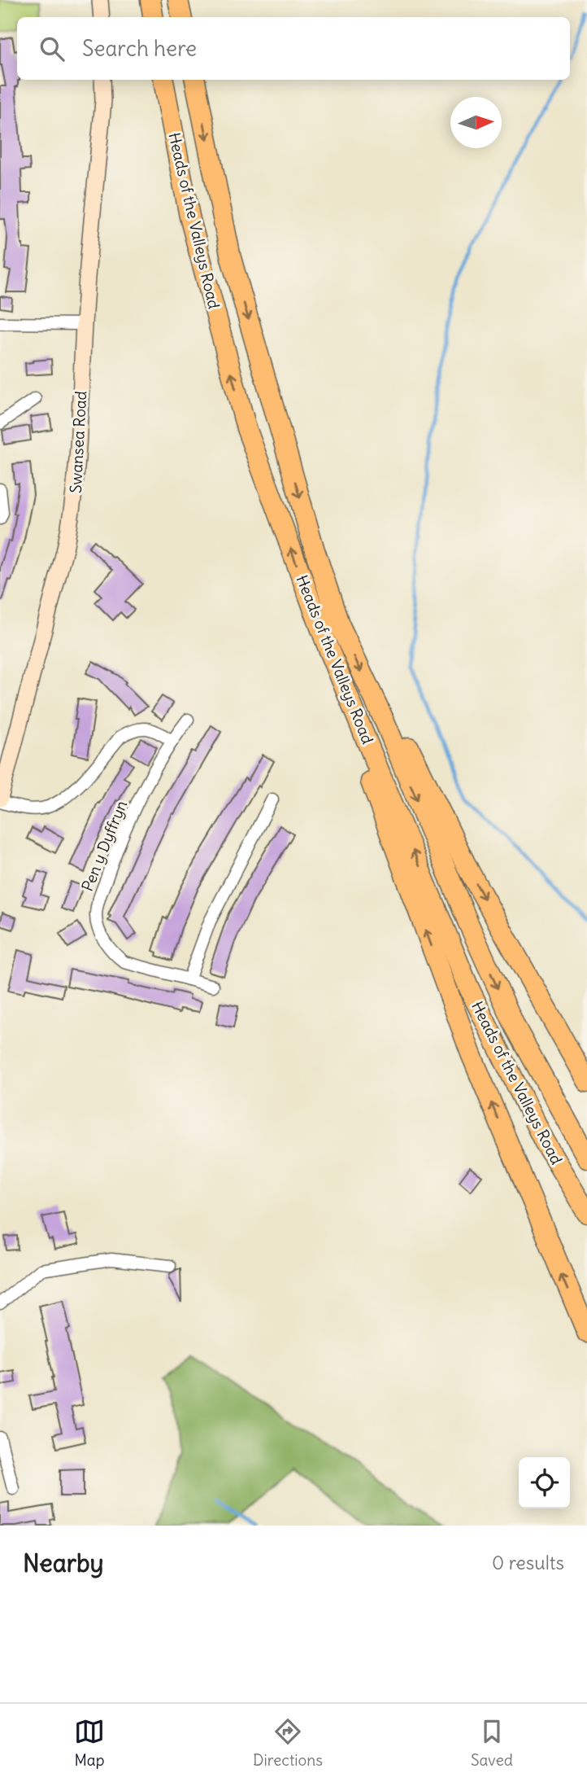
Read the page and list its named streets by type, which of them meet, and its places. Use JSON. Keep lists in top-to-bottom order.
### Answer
{
  "streets": {
    "highway": ["Heads of the Valleys Road"],
    "street": ["Swansea Road", "Pen y Dyffryn"]
  },
  "north": "right",
  "page": {
    "search": "Search here",
    "heading": ["Nearby", "0 results"],
    "nav": ["Map", "Directions", "Saved"]
  }
}
